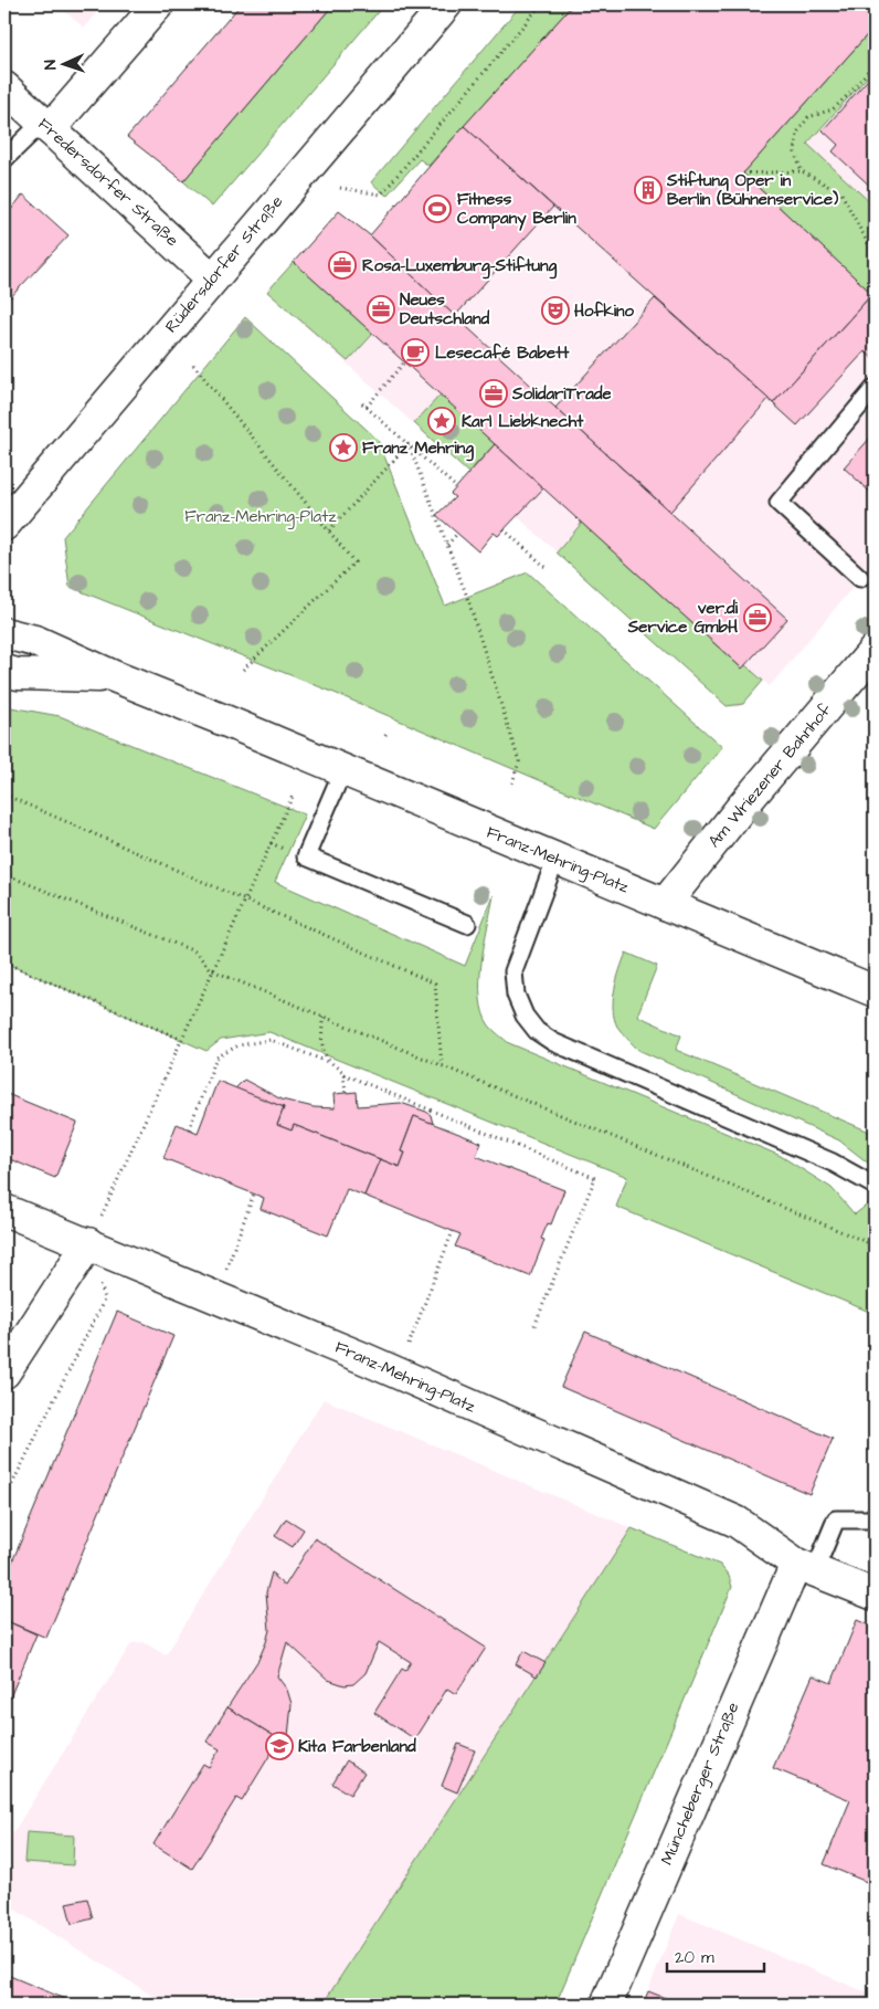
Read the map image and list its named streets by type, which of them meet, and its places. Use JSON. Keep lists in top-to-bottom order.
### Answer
{
  "streets": {
    "street": [
      "Fredersdorfer Straße",
      "Rüdersdorfer Straße",
      "Am Wriezener Bahnhof",
      "Franz-Mehring-Platz",
      "Müncheberger Straße"
    ]
  },
  "crossings": [
    ["Fredersdorfer Straße", "Rüdersdorfer Straße"],
    ["Am Wriezener Bahnhof", "Franz-Mehring-Platz"],
    ["Franz-Mehring-Platz", "Müncheberger Straße"]
  ],
  "parks": ["Franz-Mehring-Platz"],
  "places": {
    "building": ["Stiftung Oper in Berlin (Bühnenservice)"],
    "sports": ["Fitness Company Berlin"],
    "office": [
      "Rosa-Luxemburg-Stiftung",
      "Neues Deutschland",
      "SolidariTrade",
      "ver.di Service GmbH"
    ],
    "theatre": ["Hofkino"],
    "cafe": ["Lesecafé Babett"],
    "place": ["Karl Liebknecht", "Franz Mehring"],
    "school or university": ["Kita Farbenland"]
  },
  "scale_bar": "20 m",
  "north": "left"
}
